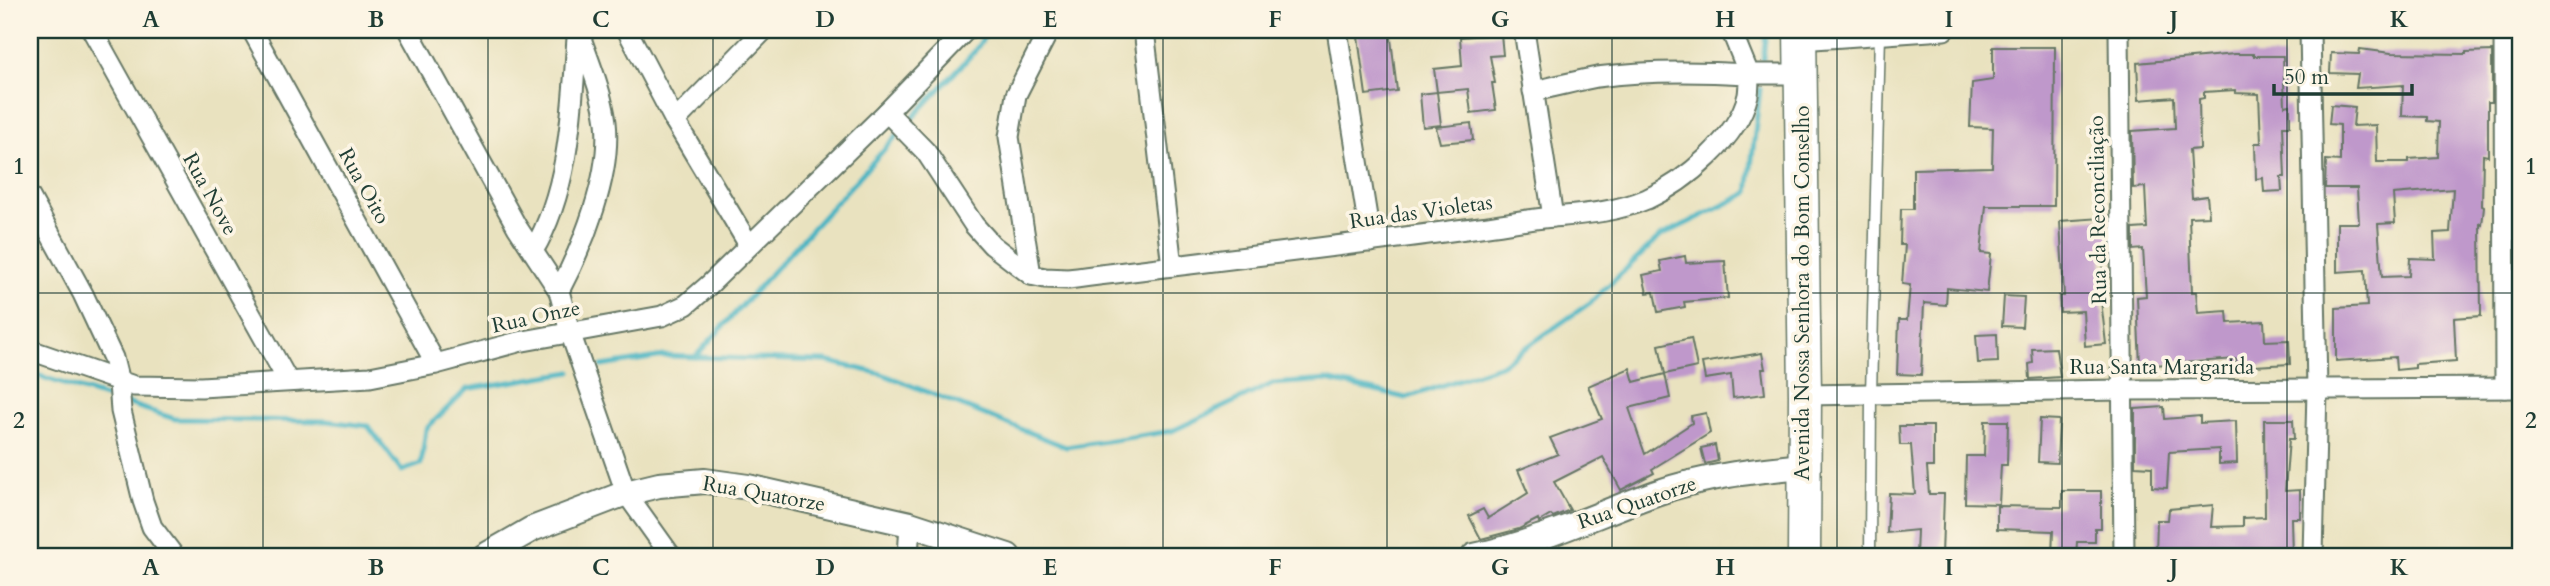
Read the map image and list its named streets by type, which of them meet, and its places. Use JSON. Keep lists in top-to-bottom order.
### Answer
{
  "streets": {
    "main road": ["Avenida Nossa Senhora do Bom Conselho"],
    "street": [
      "Rua Oito",
      "Rua Nove",
      "Rua da Reconciliação",
      "Rua das Violetas",
      "Rua Onze",
      "Rua Santa Margarida",
      "Rua Quatorze"
    ]
  },
  "crossings": [
    ["Rua Oito", "Rua Onze"],
    ["Rua Nove", "Rua Onze"],
    ["Rua da Reconciliação", "Rua Santa Margarida"],
    ["Avenida Nossa Senhora do Bom Conselho", "Rua Santa Margarida"],
    ["Avenida Nossa Senhora do Bom Conselho", "Rua Quatorze"]
  ],
  "scale_bar": "50 m",
  "grid": {
    "columns": [
      "A",
      "B",
      "C",
      "D",
      "E",
      "F",
      "G",
      "H",
      "I",
      "J",
      "K"
    ],
    "rows": ["1", "2"]
  }
}
